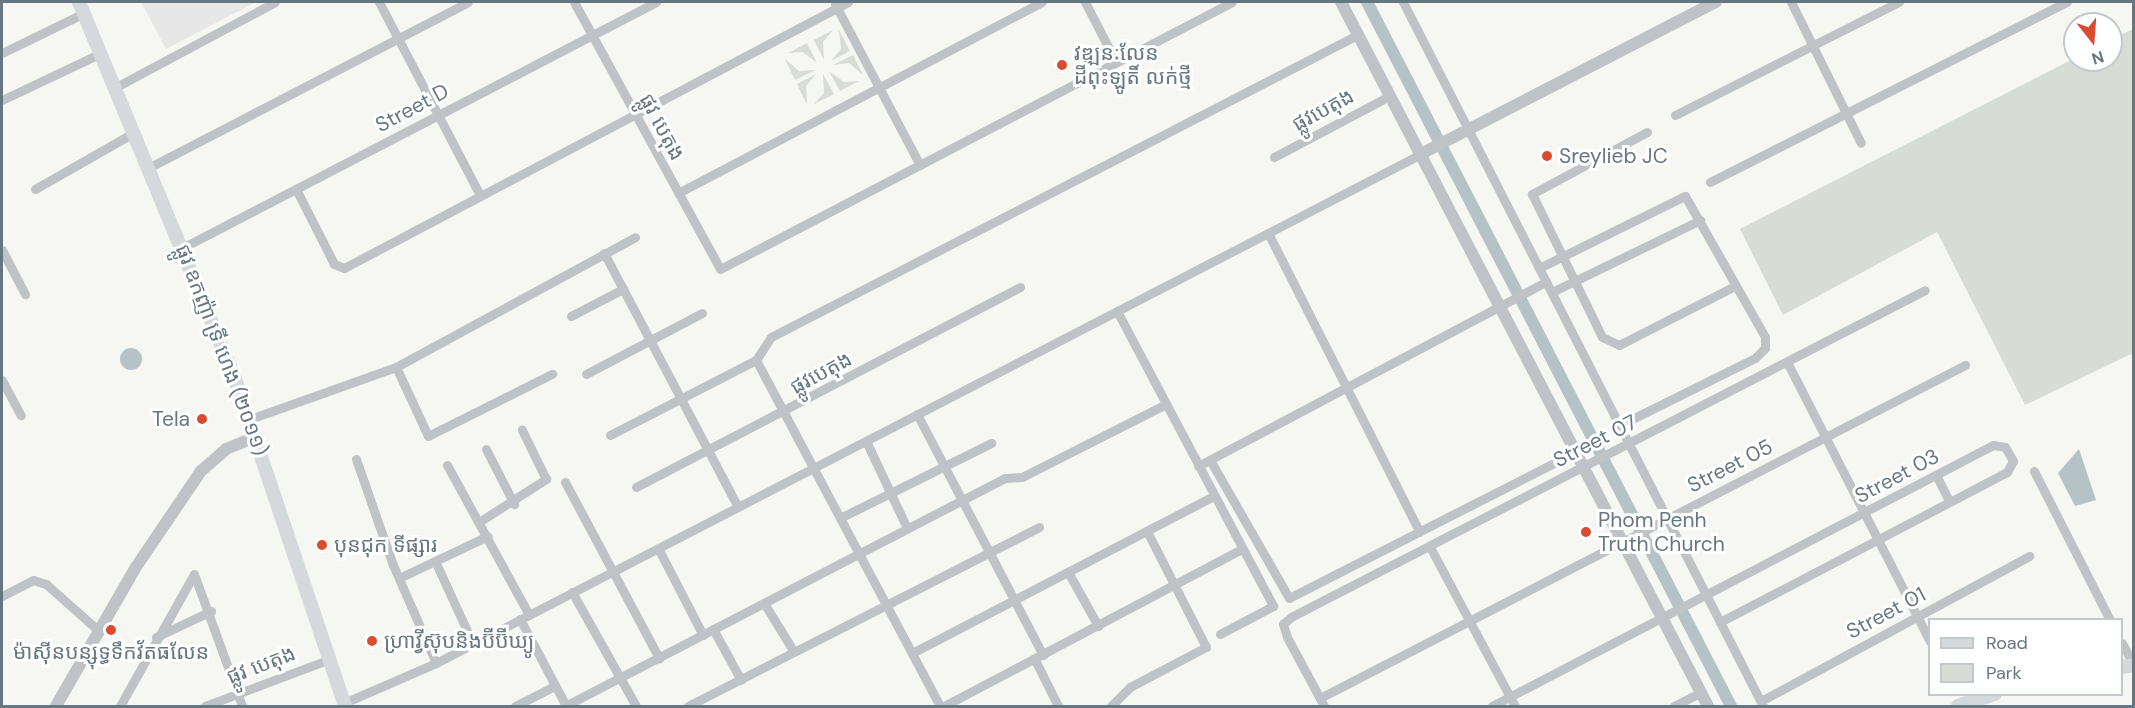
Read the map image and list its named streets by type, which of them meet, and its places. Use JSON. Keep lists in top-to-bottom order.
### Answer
{
  "streets": {
    "main road": ["ផ្លូវ ឧកញ៉ា ទ្រី ហេង (២០១១)"],
    "street": [
      "Street D",
      "ផ្លូវបេតុង",
      "ផ្លូវ បេតុង",
      "Street 07",
      "Street 05",
      "Street 03",
      "Street 01"
    ]
  },
  "crossings": [
    ["Street D", "ផ្លូវ បេតុង"],
    ["Street D", "ផ្លូវ ឧកញ៉ា ទ្រី ហេង (២០១១)"],
    ["ផ្លូវ បេតុង", "ផ្លូវ ឧកញ៉ា ទ្រី ហេង (២០១១)"],
    ["Street 07", "Street 05"]
  ],
  "places": [
    "វឌ្ឍនៈលែន ដីពុះឡូតិ៍ លក់ថ្មី",
    "Sreylieb JC",
    "Tela",
    "Phom Penh Truth Church",
    "បុនជុក ទីផ្សារ",
    "ម៉ាស៊ីនបន្សុទ្ធទឹកវ័តធលែន",
    "ហ្រាវ្វីស៊ុបនិងប៊ីប៊ីឃ្យូ"
  ],
  "legend": ["Road", "Park"],
  "north": "bottom"
}
